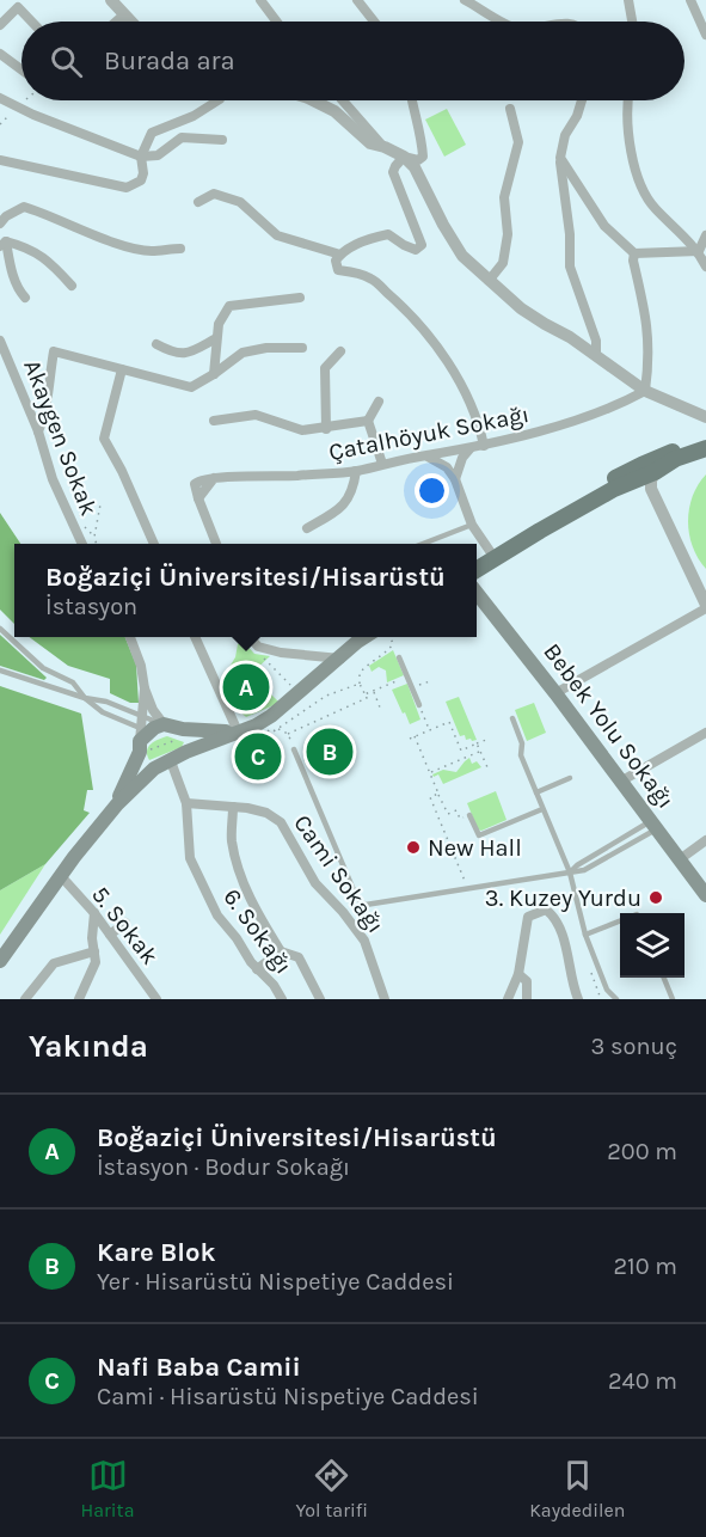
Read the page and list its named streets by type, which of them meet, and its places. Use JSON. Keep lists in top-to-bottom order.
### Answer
{
  "streets": {
    "main road": ["Bebek Yolu Sokağı"],
    "street": [
      "Çatalhöyuk Sokağı",
      "Akaygen Sokak",
      "Cami Sokağı",
      "5. Sokak",
      "6. Sokağı"
    ]
  },
  "crossings": [
    ["Cami Sokağı", "6. Sokağı"]
  ],
  "places": ["New Hall", "3. Kuzey Yurdu"],
  "page": {
    "search": "Burada ara",
    "popup": ["Boğaziçi Üniversitesi/Hisarüstü", "İstasyon"],
    "pins": ["A", "B", "C"],
    "heading": ["Yakında", "3 sonuç"],
    "list": [
      {
        "mark": "A",
        "name": "Boğaziçi Üniversitesi/Hisarüstü",
        "note": "İstasyon · Bodur Sokağı",
        "value": "200 m"
      },
      {
        "mark": "B",
        "name": "Kare Blok",
        "note": "Yer · Hisarüstü Nispetiye Caddesi",
        "value": "210 m"
      },
      {
        "mark": "C",
        "name": "Nafi Baba Camii",
        "note": "Cami · Hisarüstü Nispetiye Caddesi",
        "value": "240 m"
      }
    ],
    "nav": ["Harita", "Yol tarifi", "Kaydedilen"]
  }
}
